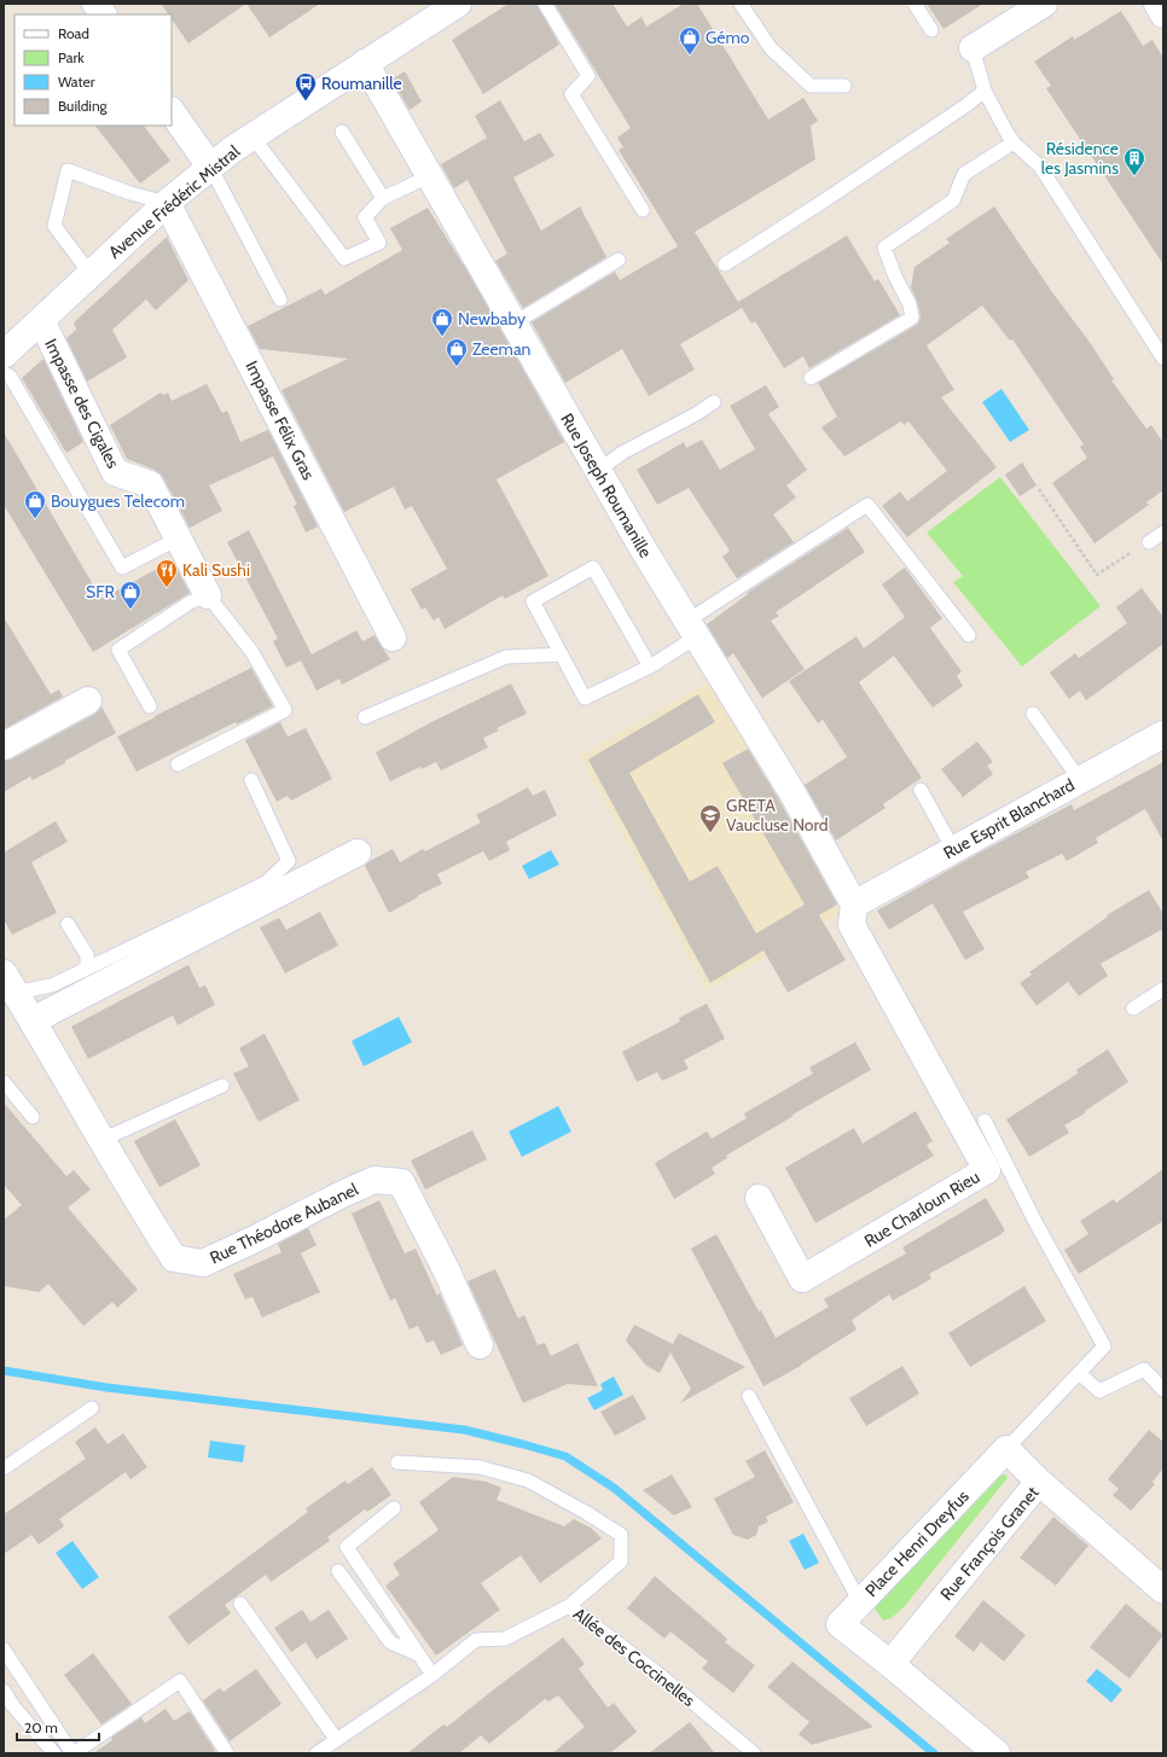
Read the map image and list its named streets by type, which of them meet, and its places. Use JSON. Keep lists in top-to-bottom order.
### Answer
{
  "streets": {
    "street": [
      "Avenue Frédéric Mistral",
      "Impasse des Cigales",
      "Impasse Félix Gras",
      "Rue Joseph Roumanille",
      "Rue Esprit Blanchard",
      "Rue Charloun Rieu",
      "Rue Théodore Aubanel",
      "Place Henri Dreyfus",
      "Rue François Granet"
    ],
    "lane": ["Allée des Coccinelles"]
  },
  "crossings": [
    ["Avenue Frédéric Mistral", "Impasse des Cigales"],
    ["Avenue Frédéric Mistral", "Impasse Félix Gras"],
    ["Avenue Frédéric Mistral", "Rue Joseph Roumanille"],
    ["Rue Joseph Roumanille", "Rue Esprit Blanchard"],
    ["Rue Joseph Roumanille", "Rue Charloun Rieu"],
    ["Rue Esprit Blanchard", "Rue Charloun Rieu"],
    ["Place Henri Dreyfus", "Rue François Granet"]
  ],
  "places": {
    "shop": [
      "Gémo",
      "Newbaby",
      "Zeeman",
      "Bouygues Telecom",
      "SFR"
    ],
    "bus stop": ["Roumanille"],
    "building": ["Résidence les Jasmins"],
    "restaurant": ["Kali Sushi"],
    "school or university": ["GRETA Vaucluse Nord"]
  },
  "legend": [
    "Road",
    "Park",
    "Water",
    "Building"
  ],
  "scale_bar": "20 m"
}
